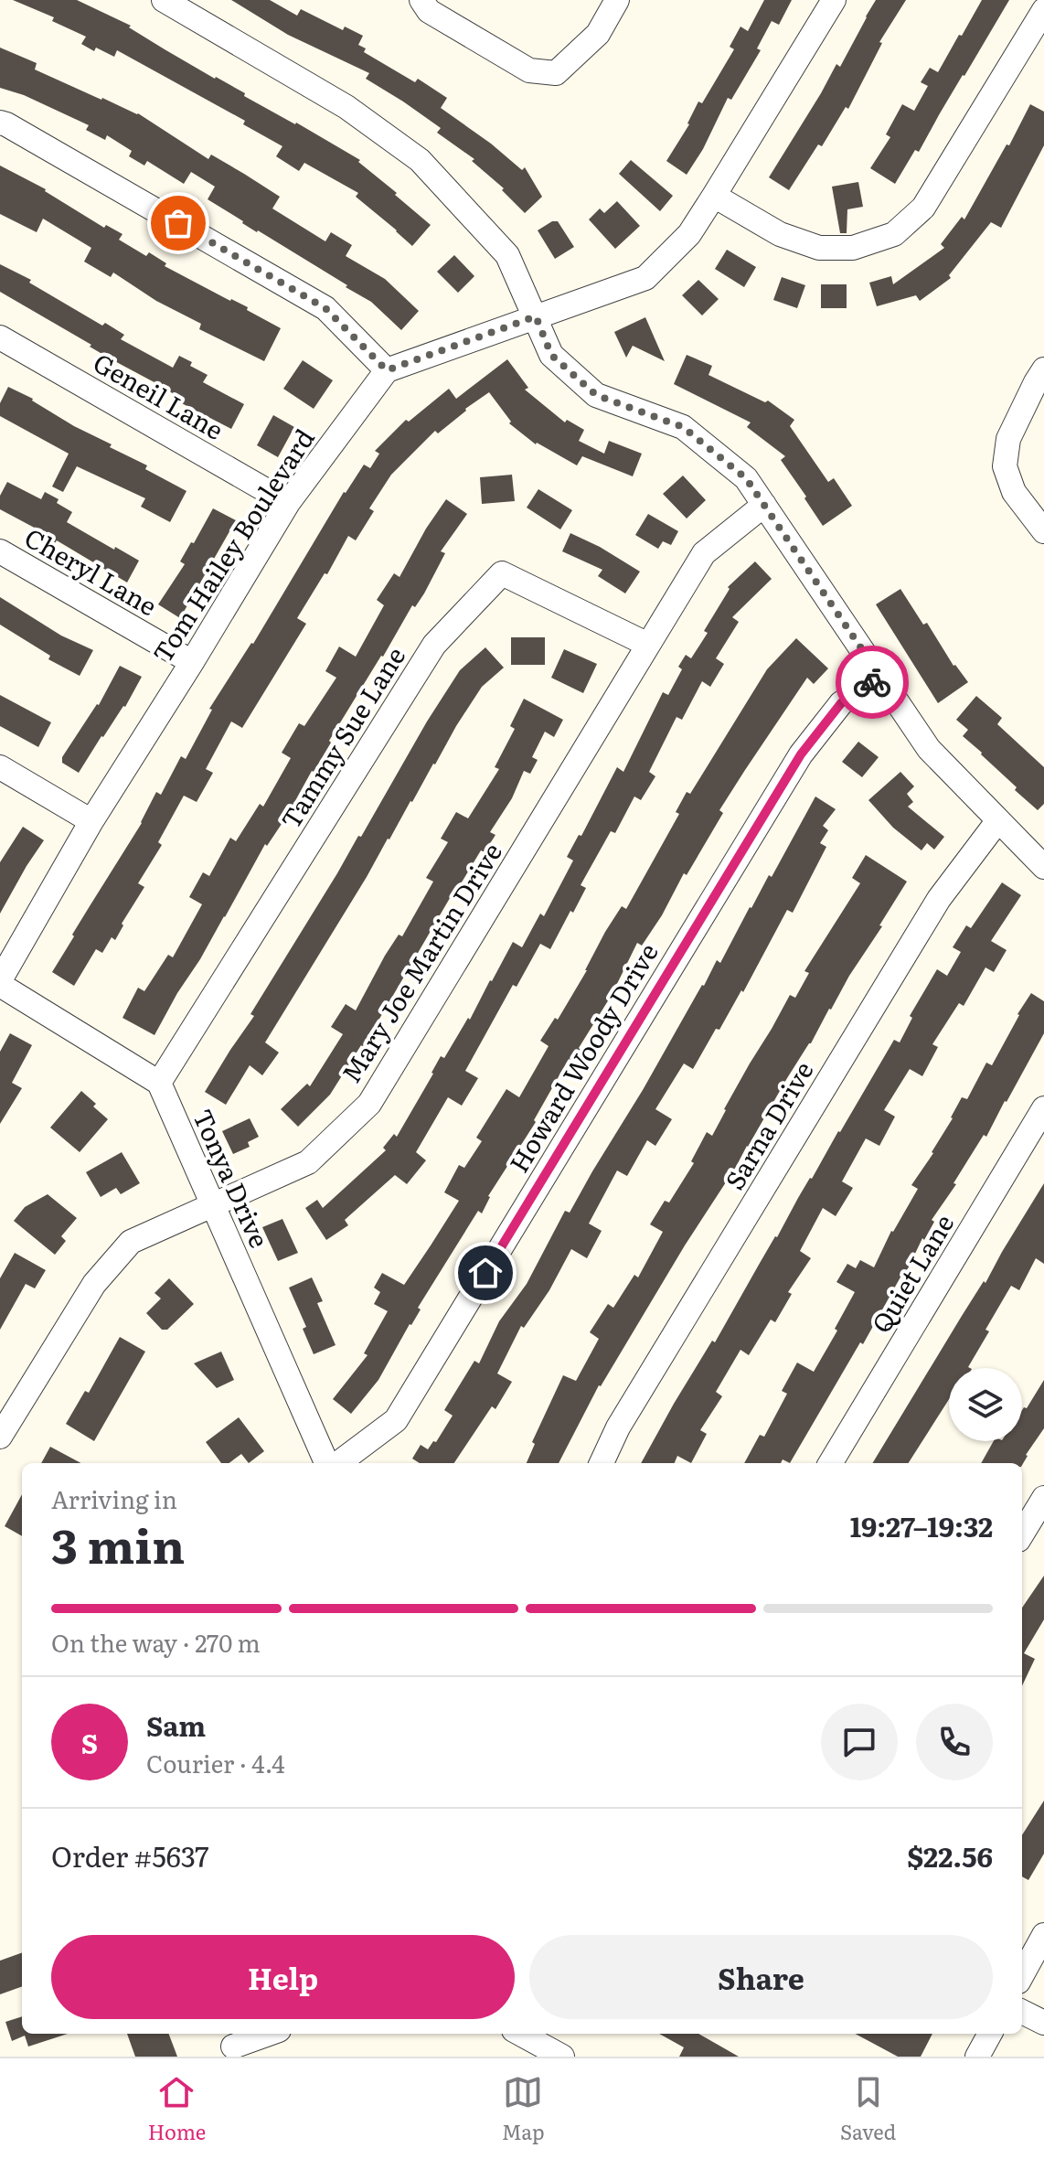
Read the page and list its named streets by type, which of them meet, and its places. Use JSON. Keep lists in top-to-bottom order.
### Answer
{
  "streets": {
    "street": [
      "Geneil Lane",
      "Tom Hailey Boulevard",
      "Cheryl Lane",
      "Tammy Sue Lane",
      "Mary Joe Martin Drive",
      "Howard Woody Drive",
      "Sarna Drive",
      "Tonya Drive",
      "Quiet Lane"
    ]
  },
  "crossings": [
    ["Geneil Lane", "Tom Hailey Boulevard"],
    ["Tom Hailey Boulevard", "Cheryl Lane"],
    ["Tammy Sue Lane", "Mary Joe Martin Drive"],
    ["Tammy Sue Lane", "Tonya Drive"],
    ["Mary Joe Martin Drive", "Tonya Drive"]
  ],
  "page": {
    "heading": ["3 min", "Arriving in", "19:27–19:32"],
    "panel": [
      "Sam",
      "Courier · 4.4",
      "Order #5637",
      "$22.56"
    ],
    "bar": "On the way · 270 m",
    "round": "S",
    "buttons": ["Help", "Share"],
    "tabs": ["Home", "Map", "Saved"]
  }
}
